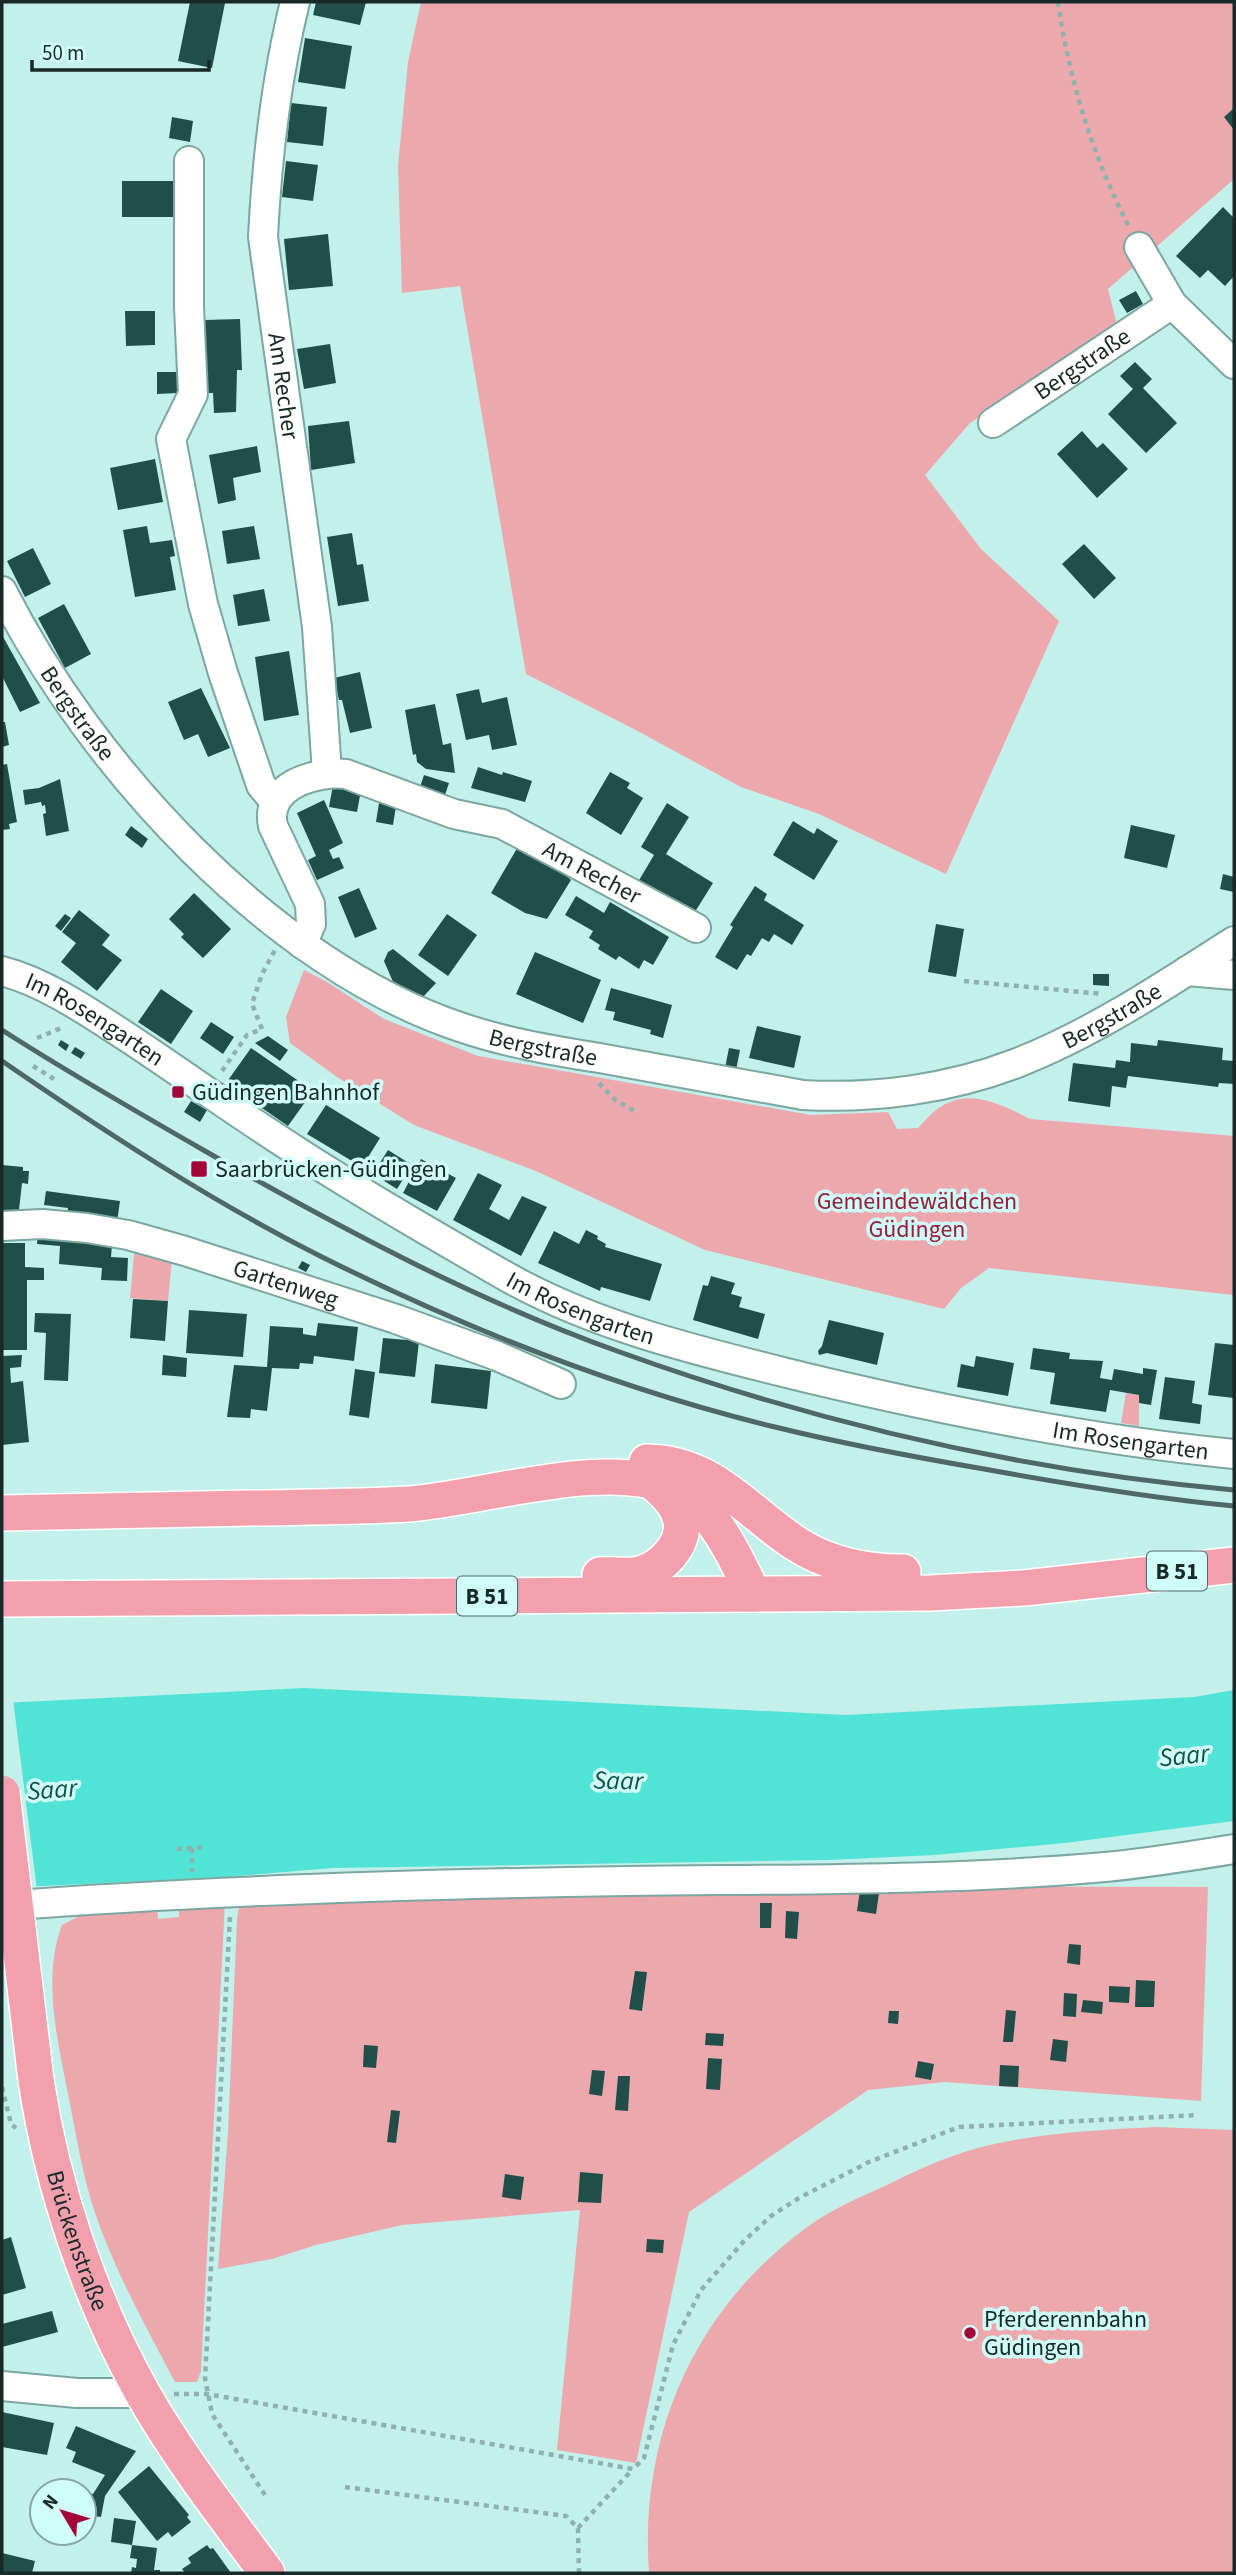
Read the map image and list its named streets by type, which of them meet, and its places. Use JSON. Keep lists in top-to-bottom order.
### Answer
{
  "streets": {
    "main road": ["B 51", "Brückenstraße"],
    "street": [
      "Bergstraße",
      "Am Recher",
      "Im Rosengarten",
      "Gartenweg"
    ]
  },
  "water": ["Saar"],
  "parks": ["Gemeindewäldchen Güdingen"],
  "places": {
    "transit": ["Güdingen Bahnhof", "Saarbrücken-Güdingen"],
    "other": ["Pferderennbahn Güdingen"]
  },
  "scale_bar": "50 m",
  "north": "top left"
}
